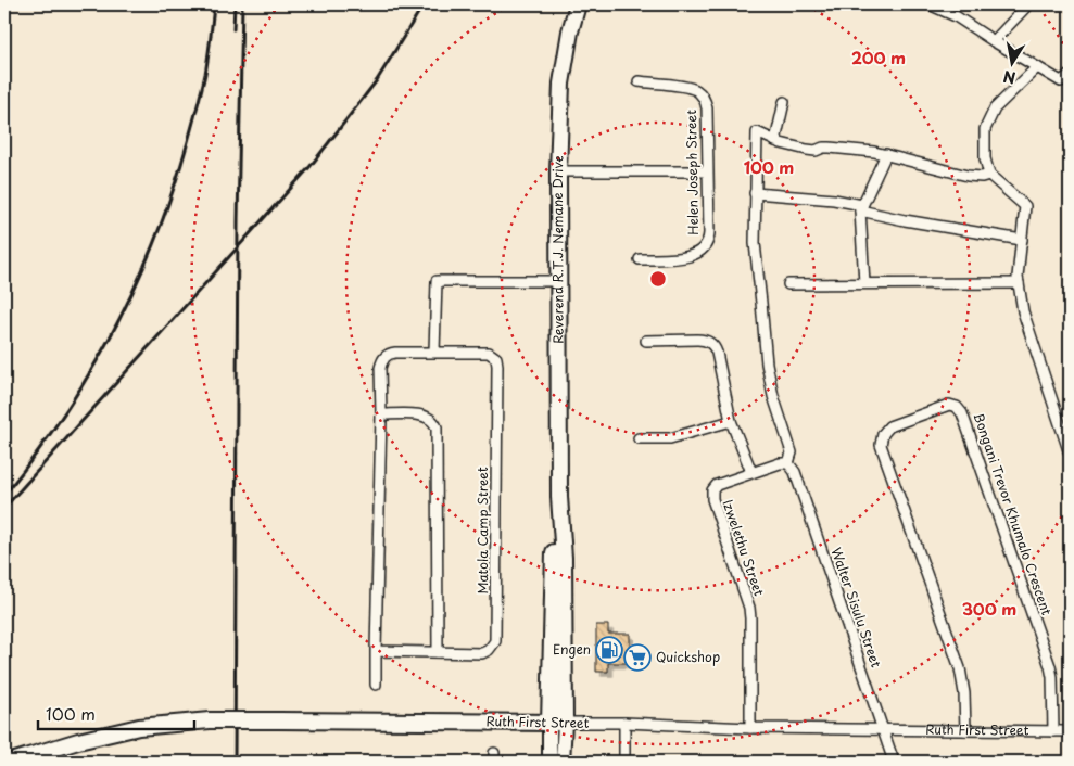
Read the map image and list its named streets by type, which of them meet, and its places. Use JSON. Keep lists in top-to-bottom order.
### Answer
{
  "streets": {
    "main road": ["Reverend R.T.J. Nemane Drive", "Ruth First Street"],
    "street": [
      "Helen Joseph Street",
      "Bongani Trevor Khumalo Crescent",
      "Matola Camp Street",
      "Izwelethu Street",
      "Walter Sisulu Street"
    ]
  },
  "crossings": [
    ["Reverend R.T.J. Nemane Drive", "Ruth First Street"],
    ["Bongani Trevor Khumalo Crescent", "Ruth First Street"],
    ["Izwelethu Street", "Walter Sisulu Street"],
    ["Izwelethu Street", "Ruth First Street"],
    ["Walter Sisulu Street", "Ruth First Street"]
  ],
  "places": {
    "fuel station": ["Engen"],
    "supermarket": ["Quickshop"]
  },
  "scale_bar": "100 m",
  "north": "bottom",
  "rings": ["200 m", "100 m", "300 m"]
}
